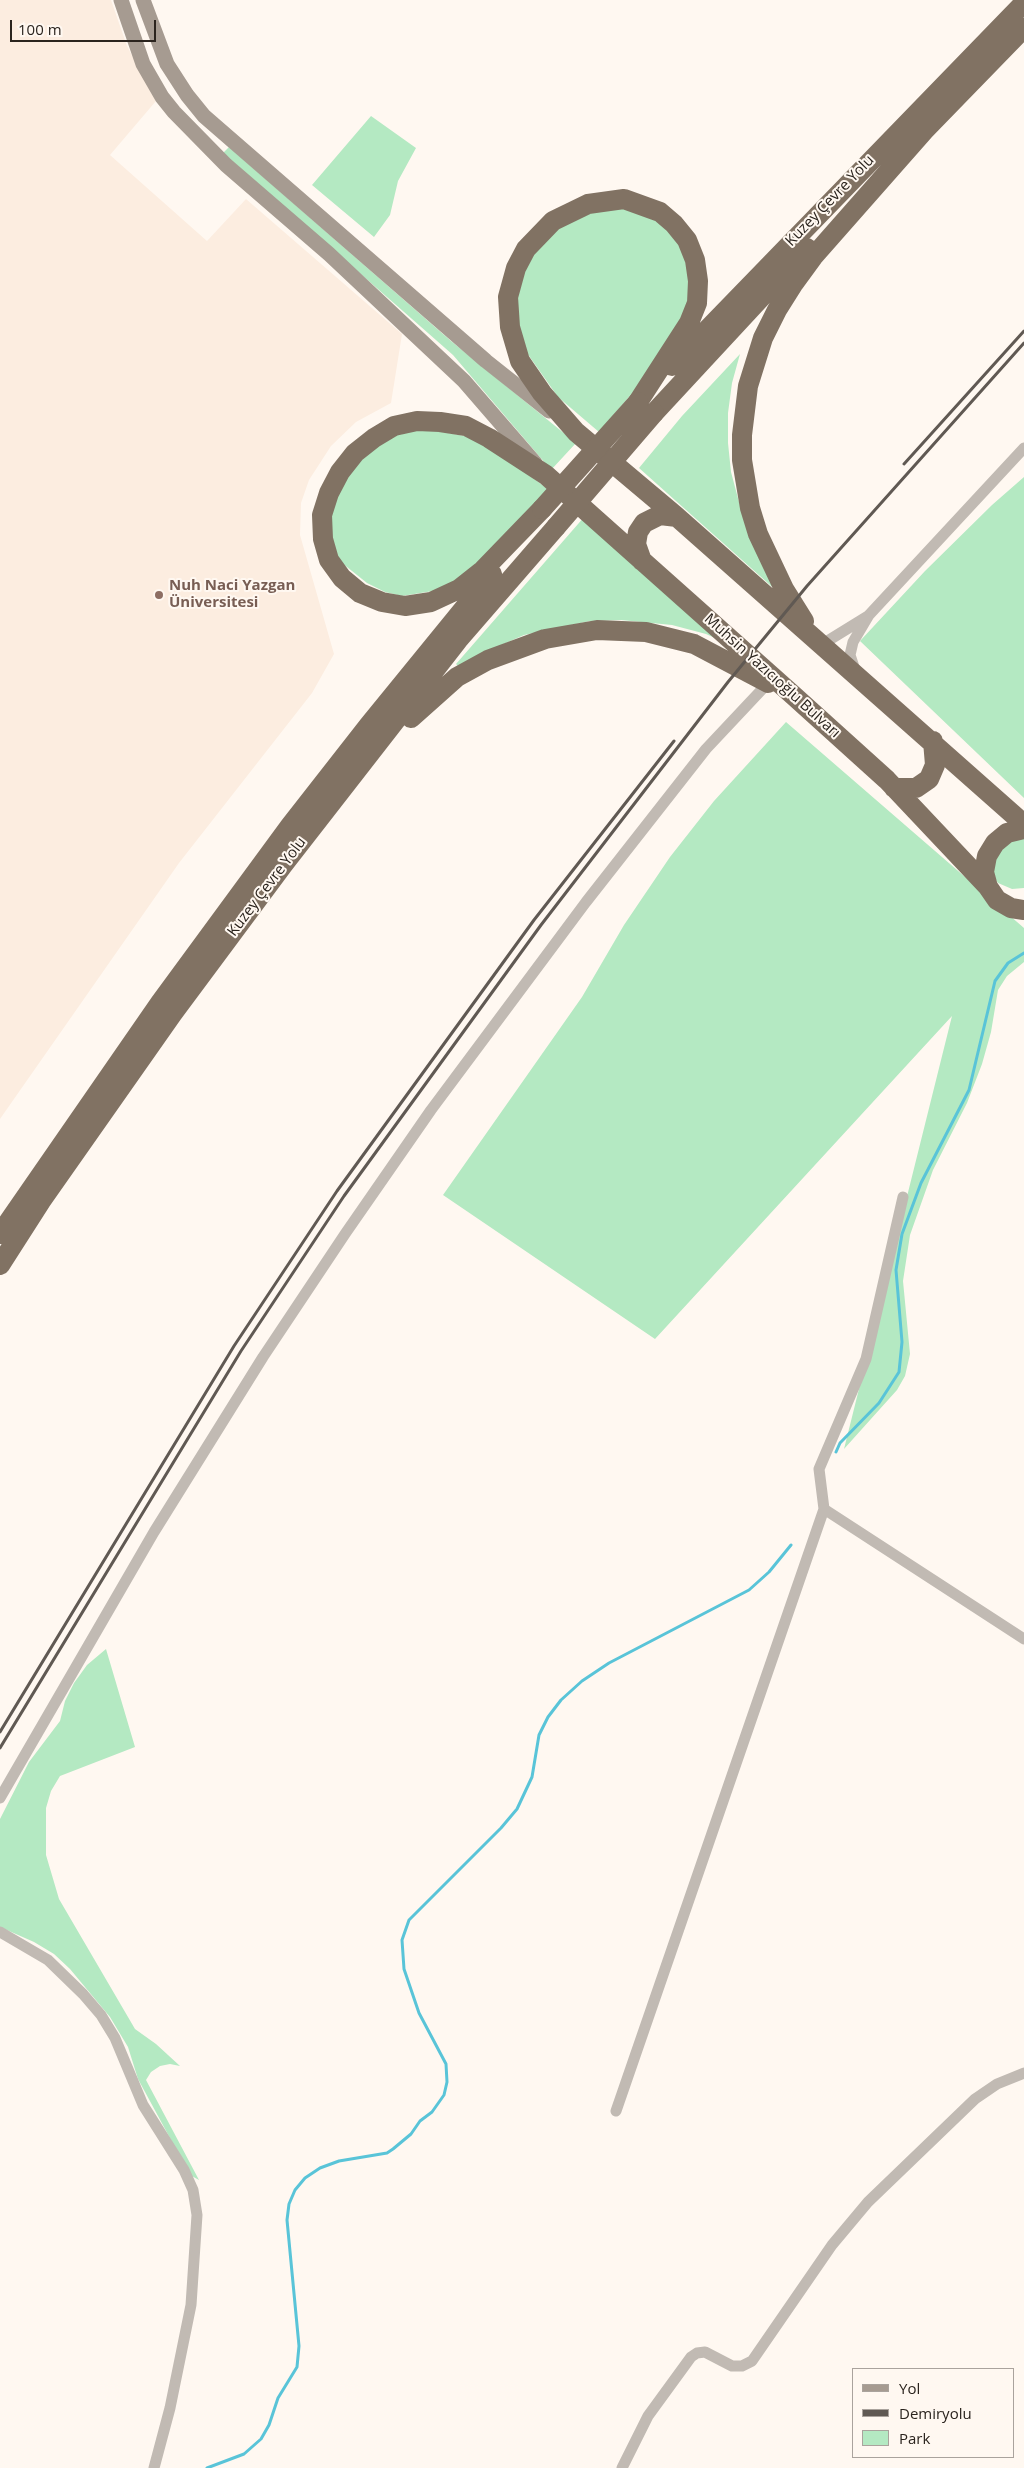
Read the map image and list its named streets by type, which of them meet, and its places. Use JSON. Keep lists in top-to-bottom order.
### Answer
{
  "streets": {
    "highway": ["Kuzey Çevre Yolu", "Muhsin Yazıcıoğlu Bulvarı"]
  },
  "crossings": [
    ["Kuzey Çevre Yolu", "Muhsin Yazıcıoğlu Bulvarı"]
  ],
  "places": ["Nuh Naci Yazgan Üniversitesi"],
  "legend": ["Yol", "Demiryolu", "Park"],
  "scale_bar": "100 m"
}
